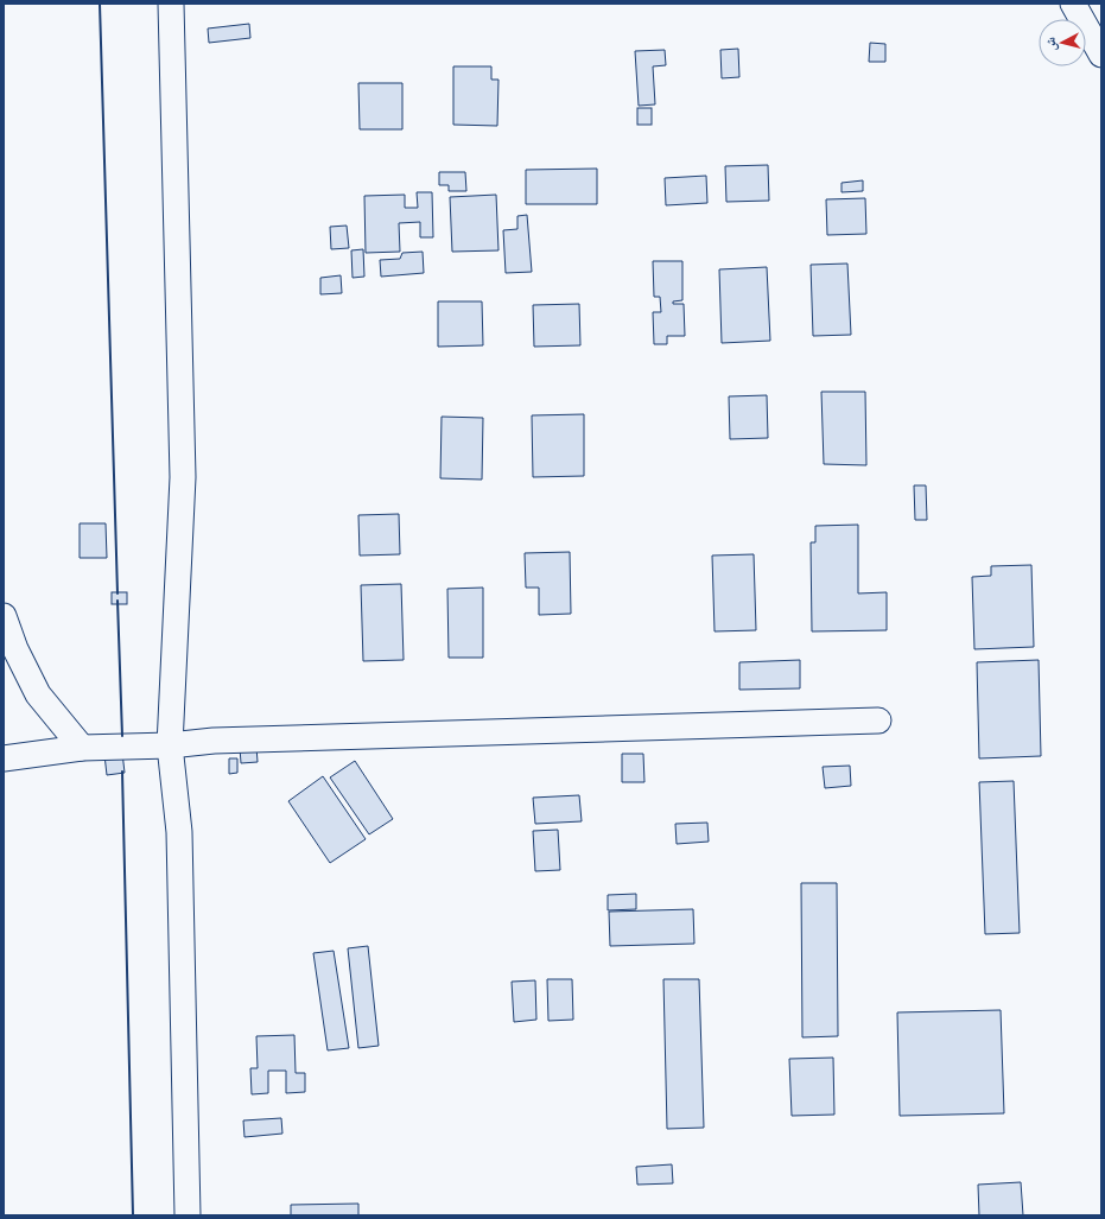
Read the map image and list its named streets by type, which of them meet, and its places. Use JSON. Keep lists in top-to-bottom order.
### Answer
{
  "north": "left"
}
